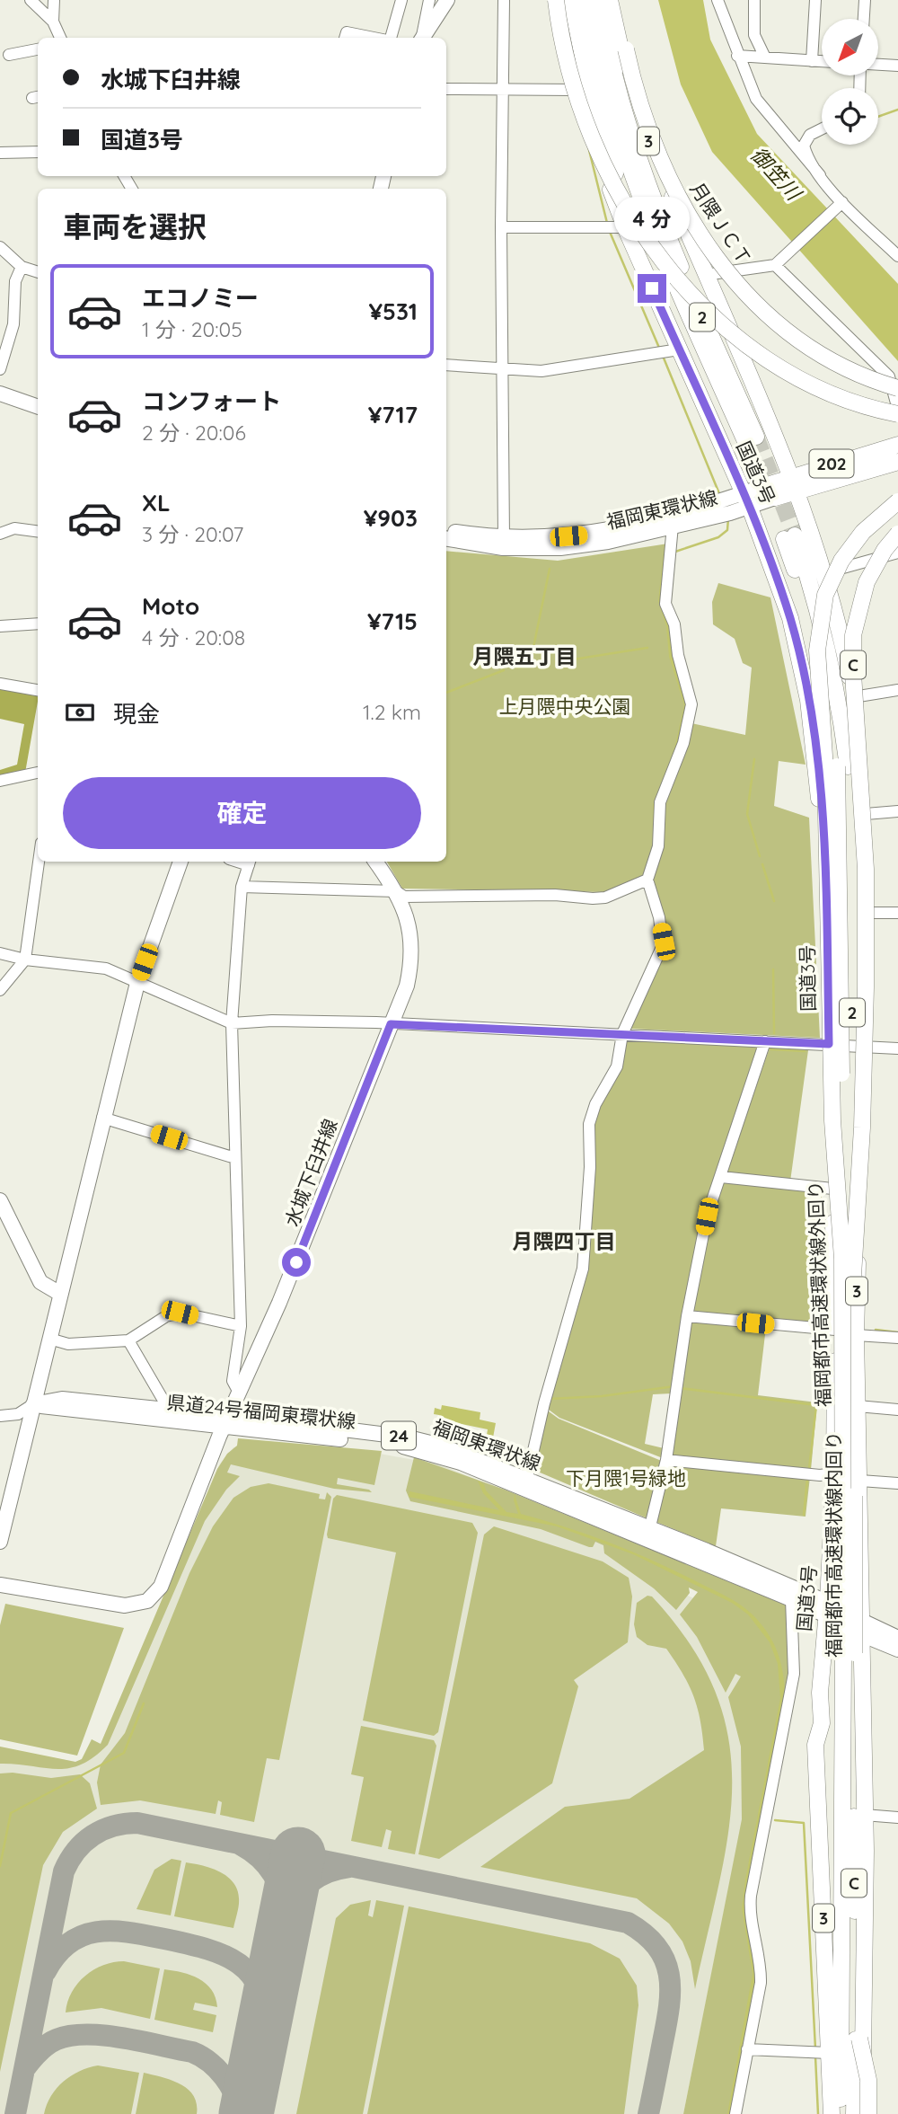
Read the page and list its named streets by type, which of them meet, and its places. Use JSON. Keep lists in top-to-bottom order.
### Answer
{
  "streets": {
    "highway": [
      "3",
      "月隈ＪＣＴ",
      "2",
      "202",
      "国道3号",
      "C",
      "福岡都市高速環状線外回り",
      "福岡都市高速環状線内回り"
    ],
    "main road": [
      "福岡東環状線",
      "水城下臼井線",
      "県道24号福岡東環状線",
      "24"
    ]
  },
  "crossings": [
    ["3", "国道3号"],
    ["2", "福岡都市高速環状線外回り"],
    ["2", "福岡都市高速環状線内回り"],
    ["202", "国道3号"],
    ["202", "福岡東環状線"],
    ["国道3号", "福岡東環状線"],
    ["国道3号", "県道24号福岡東環状線"],
    ["国道3号", "24"],
    ["国道3号", "福岡都市高速環状線内回り"],
    ["福岡東環状線", "水城下臼井線"],
    ["福岡東環状線", "県道24号福岡東環状線"],
    ["福岡東環状線", "24"],
    ["福岡東環状線", "福岡都市高速環状線内回り"],
    ["水城下臼井線", "県道24号福岡東環状線"],
    ["福岡都市高速環状線外回り", "福岡都市高速環状線内回り"],
    ["24", "福岡都市高速環状線内回り"]
  ],
  "districts": ["月隈五丁目", "月隈四丁目"],
  "water": ["御笠川"],
  "parks": ["上月隈中央公園", "下月隈1号緑地"],
  "north": "bottom left",
  "page": {
    "banner": ["水城下臼井線", "国道3号"],
    "heading": "車両を選択",
    "bubble": "4 分",
    "list": [
      {
        "name": "エコノミー",
        "note": "1 分 · 20:05",
        "value": "¥531"
      },
      {
        "name": "コンフォート",
        "note": "2 分 · 20:06",
        "value": "¥717"
      },
      {
        "name": "XL",
        "note": "3 分 · 20:07",
        "value": "¥903"
      },
      {
        "name": "Moto",
        "note": "4 分 · 20:08",
        "value": "¥715"
      }
    ],
    "pay": ["現金", "1.2 km"],
    "buttons": "確定"
  }
}
